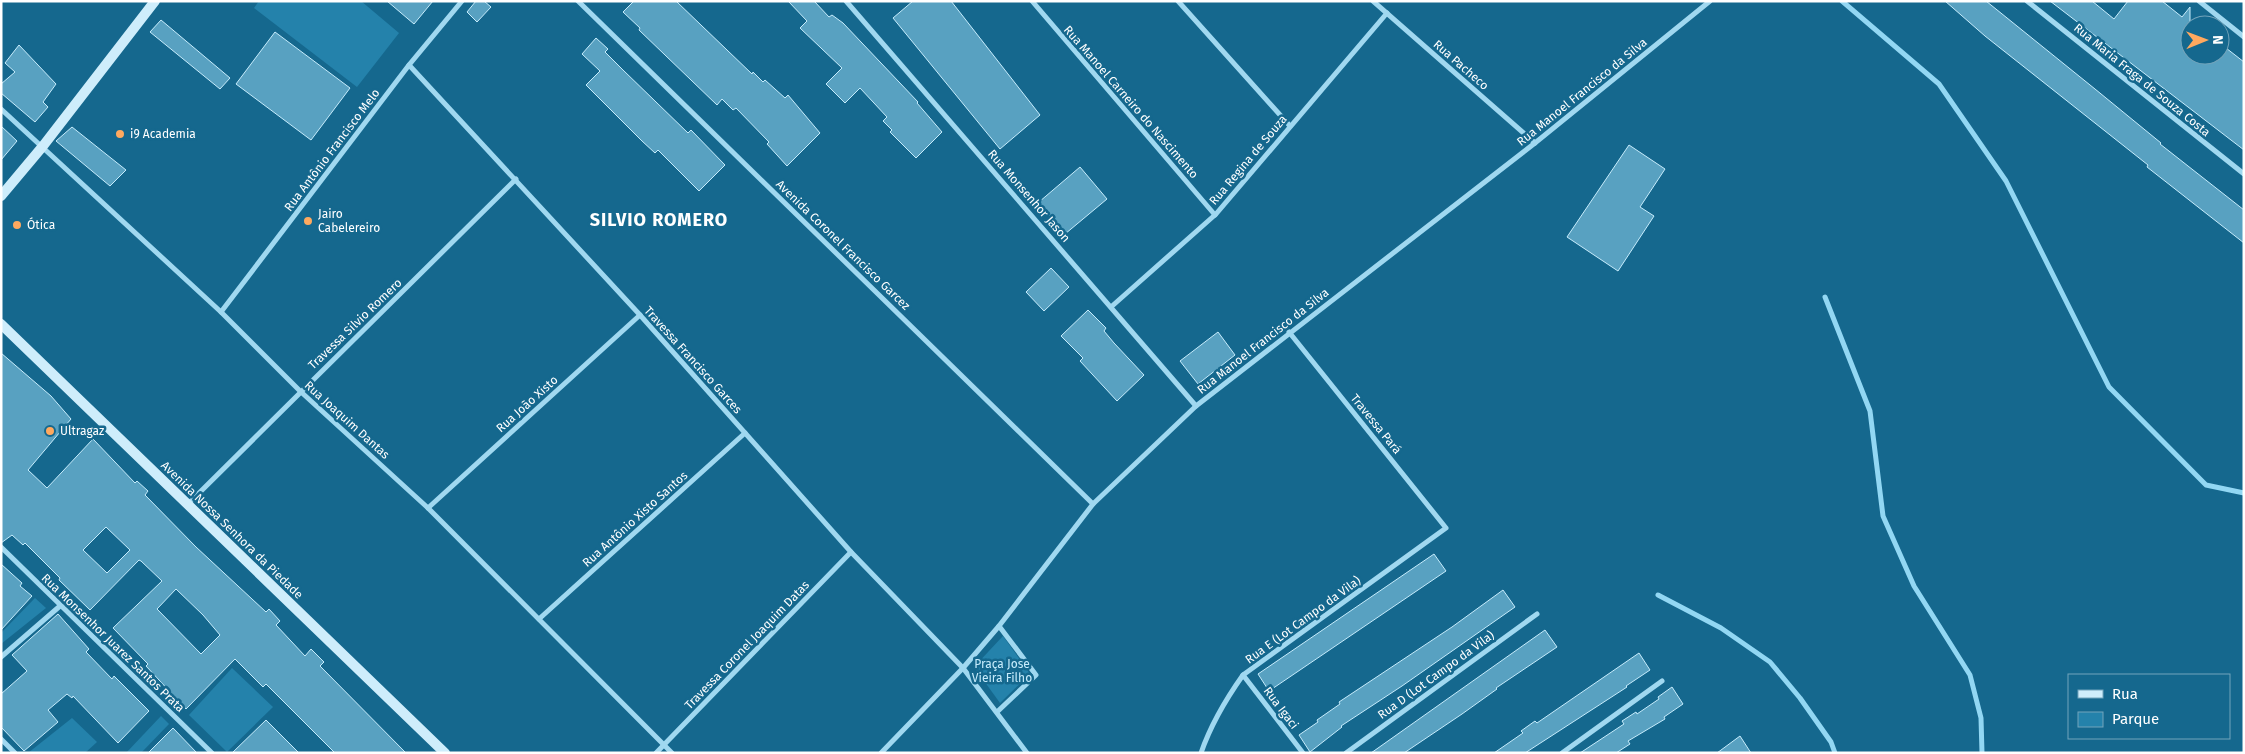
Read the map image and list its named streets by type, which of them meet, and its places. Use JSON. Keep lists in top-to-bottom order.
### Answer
{
  "streets": {
    "main road": ["Avenida Nossa Senhora da Piedade"],
    "street": [
      "Rua Pacheco",
      "Rua Maria Fraga de Souza Costa",
      "Rua Manoel Francisco da Silva",
      "Rua Manoel Carneiro do Nascimento",
      "Rua Antônio Francisco Melo",
      "Rua Regina de Souza",
      "Rua Monsenhor Jason",
      "Avenida Coronel Francisco Garcez",
      "Travessa Silvio Romero",
      "Travessa Francisco Garces",
      "Rua João Xisto",
      "Rua Joaquim Dantas",
      "Travessa Pará",
      "Rua Antônio Xisto Santos",
      "Rua E (Lot Campo da Vila)",
      "Rua Monsenhor Juarez Santos Prata",
      "Travessa Coronel Joaquim Datas",
      "Rua D (Lot Campo da Vila)",
      "Rua Igaci"
    ]
  },
  "crossings": [
    ["Rua Pacheco", "Rua Manoel Francisco da Silva"],
    ["Rua Pacheco", "Rua Regina de Souza"],
    ["Rua Manoel Francisco da Silva", "Rua Monsenhor Jason"],
    ["Rua Manoel Francisco da Silva", "Avenida Coronel Francisco Garcez"],
    ["Rua Manoel Francisco da Silva", "Travessa Francisco Garces"],
    ["Rua Manoel Francisco da Silva", "Travessa Pará"],
    ["Rua Manoel Carneiro do Nascimento", "Rua Regina de Souza"],
    ["Rua Antônio Francisco Melo", "Travessa Francisco Garces"],
    ["Rua Antônio Francisco Melo", "Rua Joaquim Dantas"],
    ["Rua Regina de Souza", "Rua Monsenhor Jason"],
    ["Travessa Silvio Romero", "Travessa Francisco Garces"],
    ["Travessa Silvio Romero", "Rua Joaquim Dantas"],
    ["Travessa Silvio Romero", "Avenida Nossa Senhora da Piedade"],
    ["Travessa Francisco Garces", "Rua João Xisto"],
    ["Travessa Francisco Garces", "Rua Antônio Xisto Santos"],
    ["Travessa Francisco Garces", "Travessa Coronel Joaquim Datas"],
    ["Rua João Xisto", "Rua Joaquim Dantas"],
    ["Rua Joaquim Dantas", "Rua Antônio Xisto Santos"],
    ["Rua Joaquim Dantas", "Travessa Coronel Joaquim Datas"],
    ["Travessa Pará", "Rua E (Lot Campo da Vila)"],
    ["Rua E (Lot Campo da Vila)", "Rua Igaci"]
  ],
  "districts": ["SILVIO ROMERO"],
  "parks": ["Praça Jose Vieira Filho"],
  "places": [
    "i9 Academia",
    "Jairo Cabelereiro",
    "Ótica",
    "Ultragaz"
  ],
  "legend": ["Rua", "Parque"],
  "north": "right"
}
